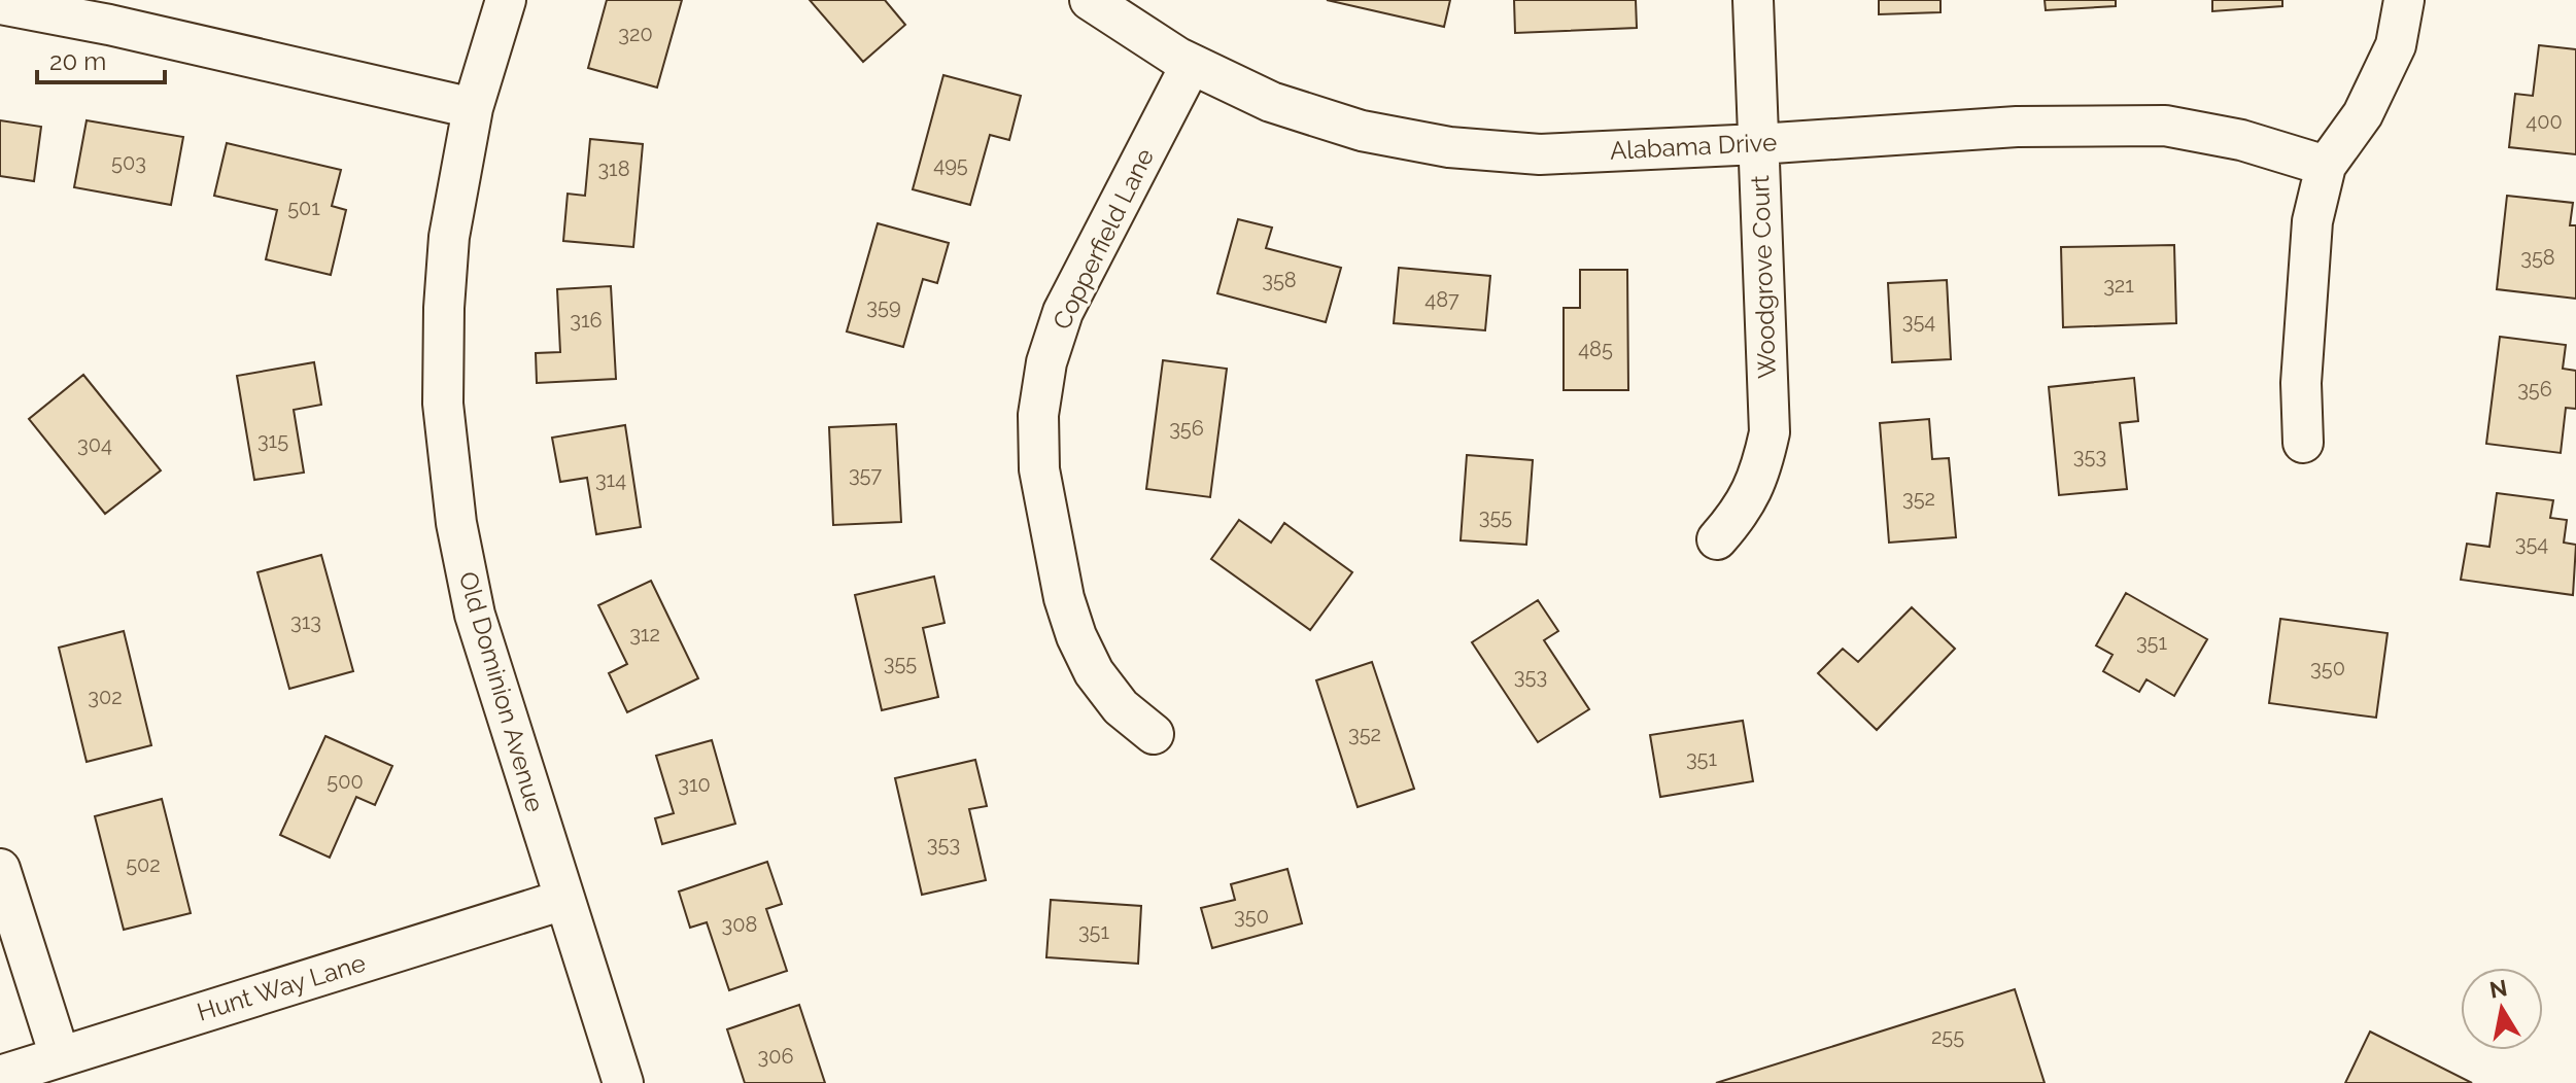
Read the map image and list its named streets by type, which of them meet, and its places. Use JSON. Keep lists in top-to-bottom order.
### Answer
{
  "streets": {
    "street": [
      "Alabama Drive",
      "Copperfield Lane",
      "Woodgrove Court",
      "Old Dominion Avenue",
      "Hunt Way Lane"
    ]
  },
  "crossings": [
    ["Alabama Drive", "Copperfield Lane"],
    ["Alabama Drive", "Woodgrove Court"],
    ["Old Dominion Avenue", "Hunt Way Lane"]
  ],
  "house_numbers": [
    "320",
    "400",
    "503",
    "495",
    "318",
    "501",
    "358",
    "358",
    "321",
    "487",
    "359",
    "316",
    "354",
    "485",
    "356",
    "356",
    "315",
    "304",
    "353",
    "357",
    "314",
    "352",
    "355",
    "354",
    "313",
    "312",
    "351",
    "355",
    "350",
    "353",
    "302",
    "352",
    "351",
    "500",
    "310",
    "353",
    "502",
    "350",
    "308",
    "351",
    "255",
    "306"
  ],
  "scale_bar": "20 m",
  "north": "top"
}
